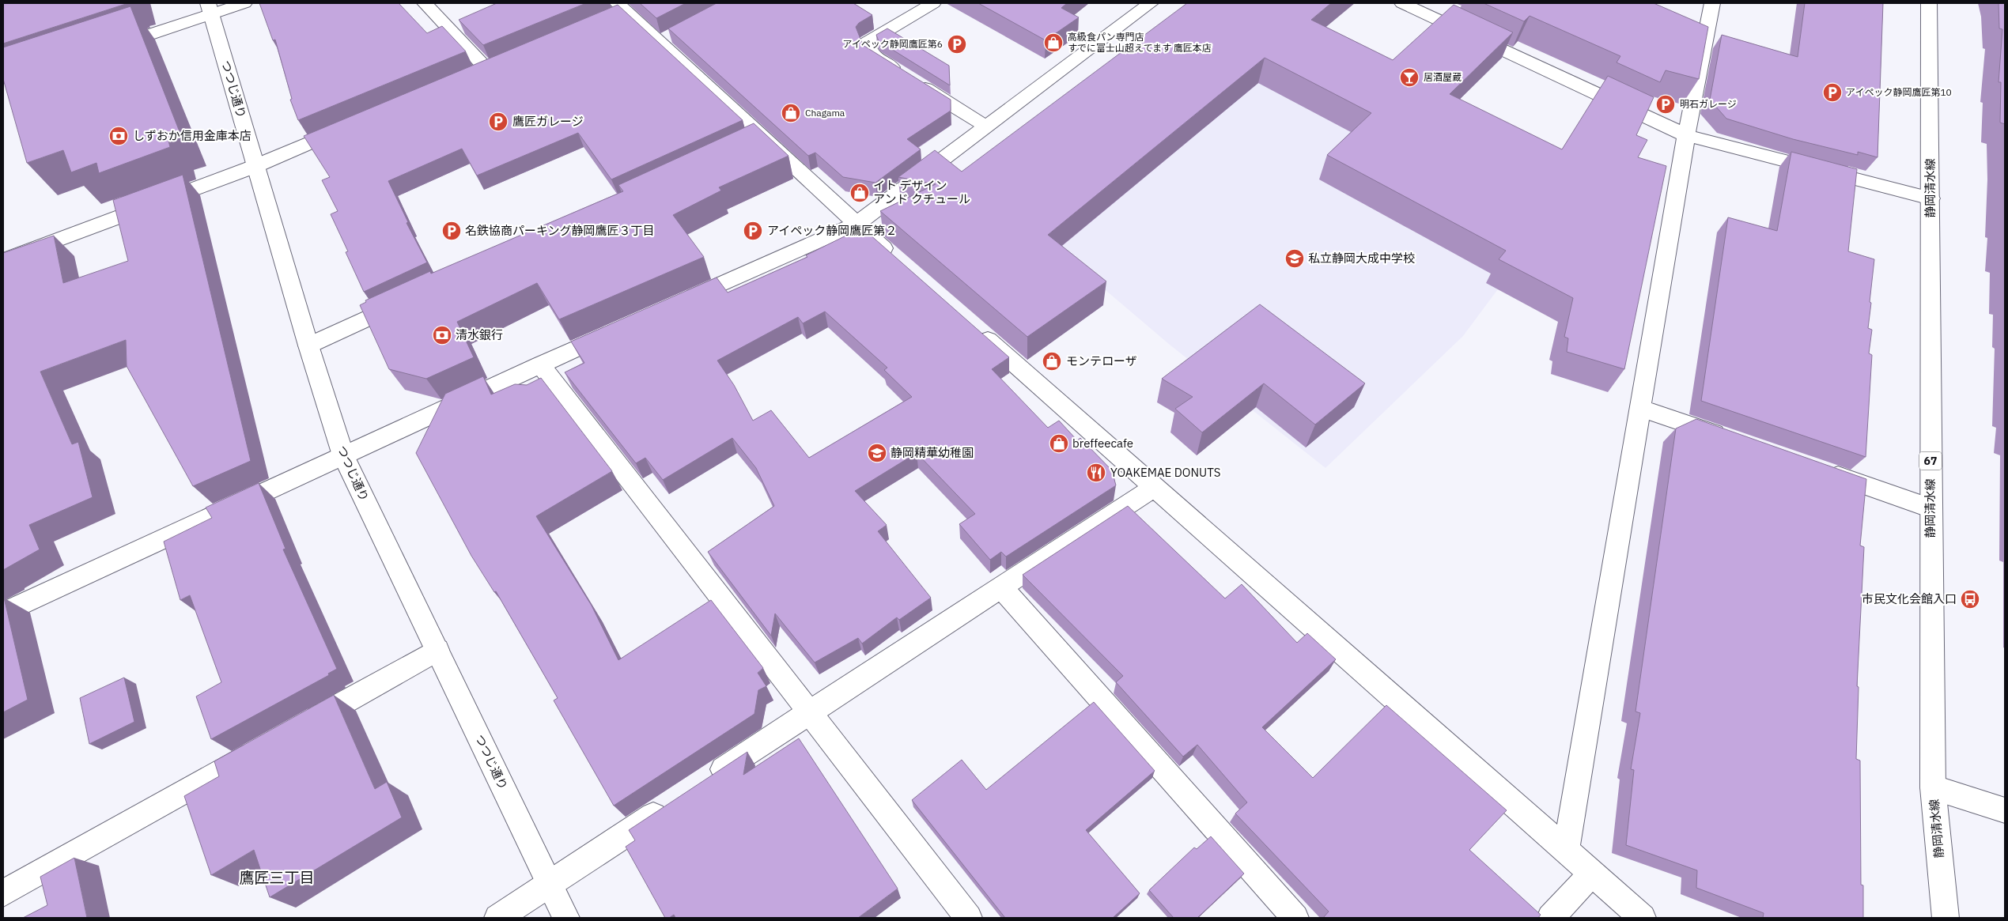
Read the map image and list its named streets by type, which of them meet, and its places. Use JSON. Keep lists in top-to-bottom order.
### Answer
{
  "streets": {
    "street": ["つつじ通り", "静岡清水線", "67"]
  },
  "districts": ["鷹匠三丁目"],
  "places": {
    "shop": [
      "高級食パン専門店 すでに富士山超えてます 鷹匠本店",
      "Chagama",
      "イト デザイン アンド クチュール",
      "モンテローザ",
      "breffeecafe"
    ],
    "parking": [
      "アイペック静岡鷹匠第6",
      "アイペック静岡鷹匠第10",
      "明石ガレージ",
      "鷹匠ガレージ",
      "名鉄協商パーキング静岡鷹匠３丁目",
      "アイペック静岡鷹匠第２"
    ],
    "bar": ["居酒屋蔵"],
    "bank": ["しずおか信用金庫本店", "清水銀行"],
    "school or university": ["私立静岡大成中学校", "静岡精華幼稚園"],
    "restaurant": ["YOAKEMAE DONUTS"],
    "bus stop": ["市民文化会館入口"]
  }
}
